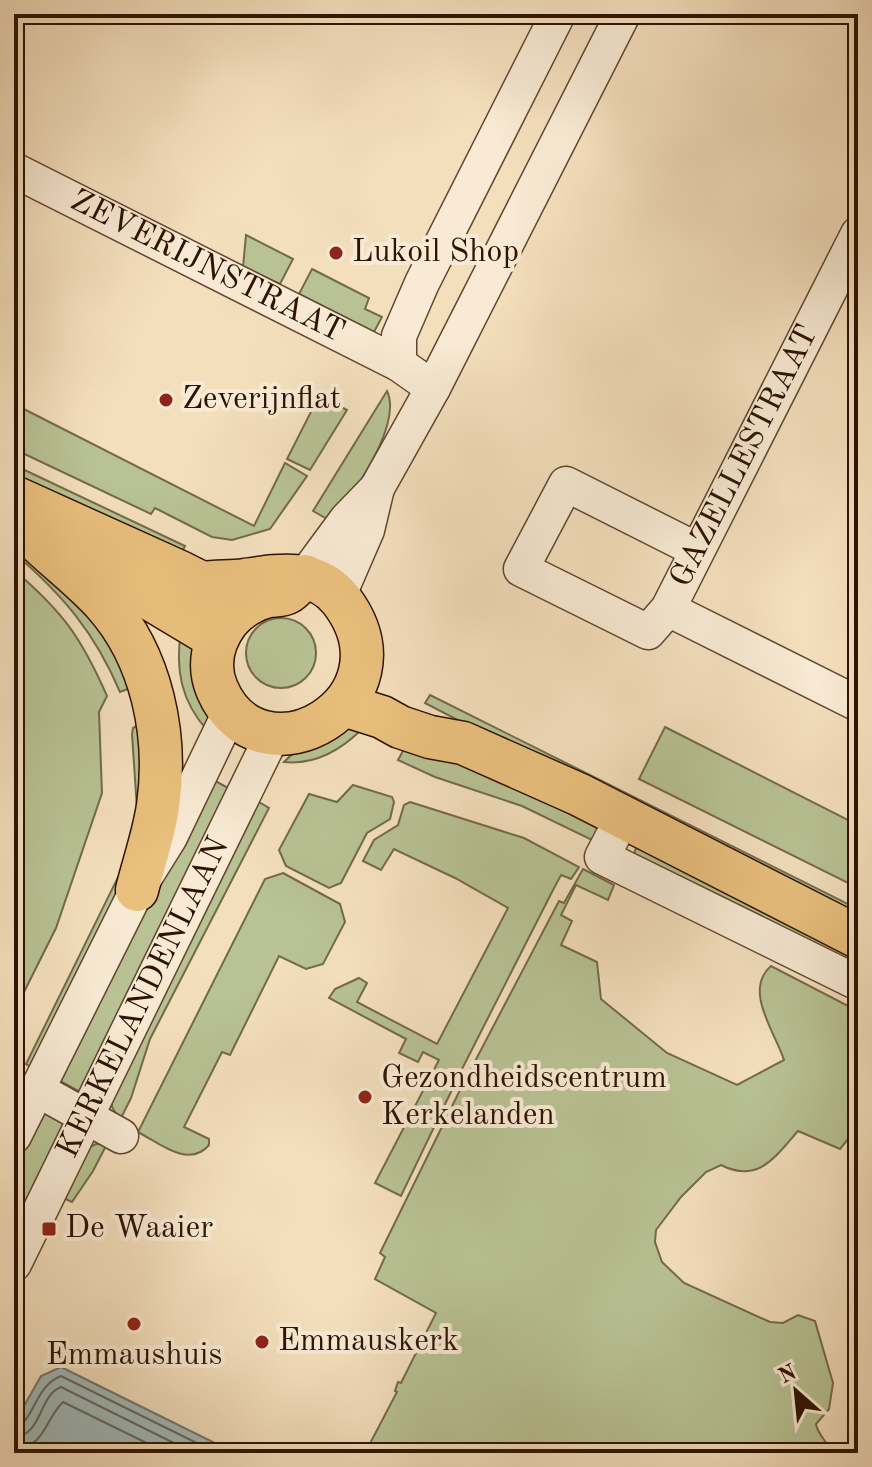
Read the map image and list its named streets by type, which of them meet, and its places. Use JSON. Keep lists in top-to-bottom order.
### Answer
{
  "streets": {
    "street": ["ZEVERIJNSTRAAT", "GAZELLESTRAAT", "KERKELANDENLAAN"]
  },
  "places": {
    "other": [
      "Lukoil Shop",
      "Zeverijnflat",
      "Gezondheidscentrum Kerkelanden",
      "Emmaushuis",
      "Emmauskerk"
    ],
    "transit": ["De Waaier"]
  },
  "north": "top left"
}
